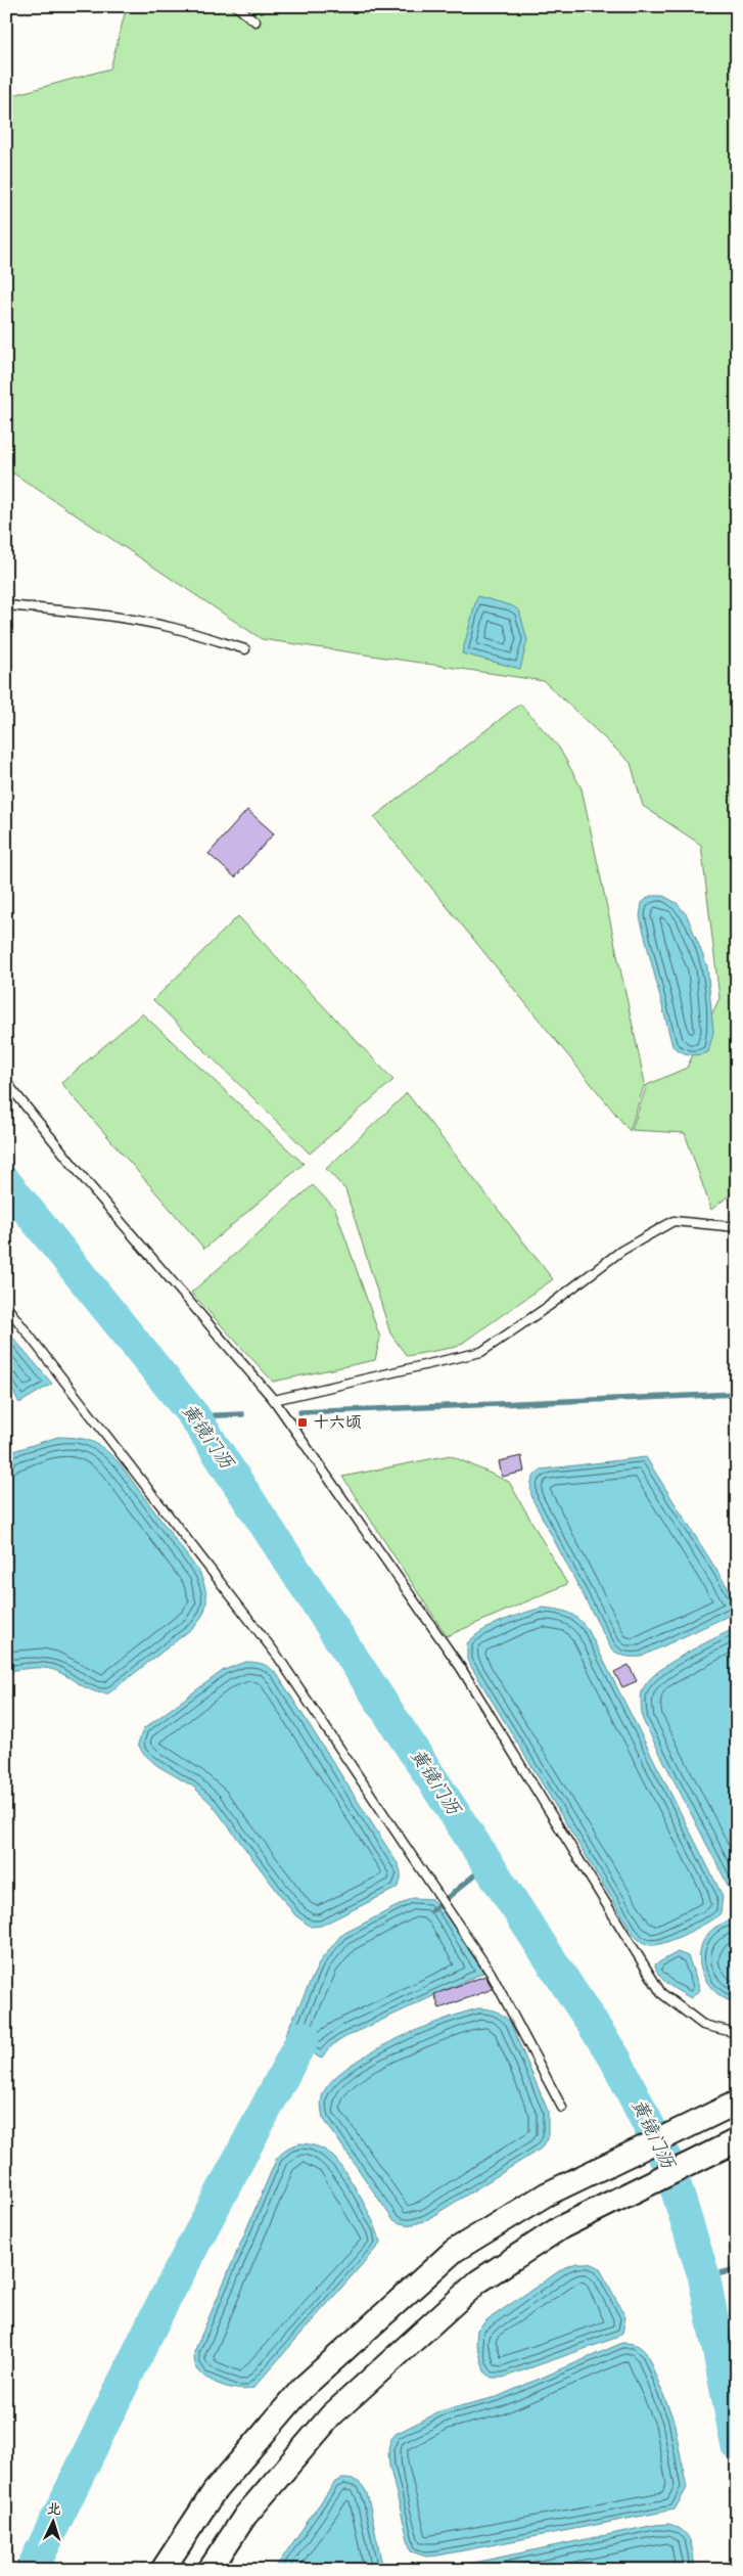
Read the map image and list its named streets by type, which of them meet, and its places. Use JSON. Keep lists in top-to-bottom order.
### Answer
{
  "water": ["黄镜门沥"],
  "places": {
    "transit": ["十六顷"]
  },
  "north": "top"
}
